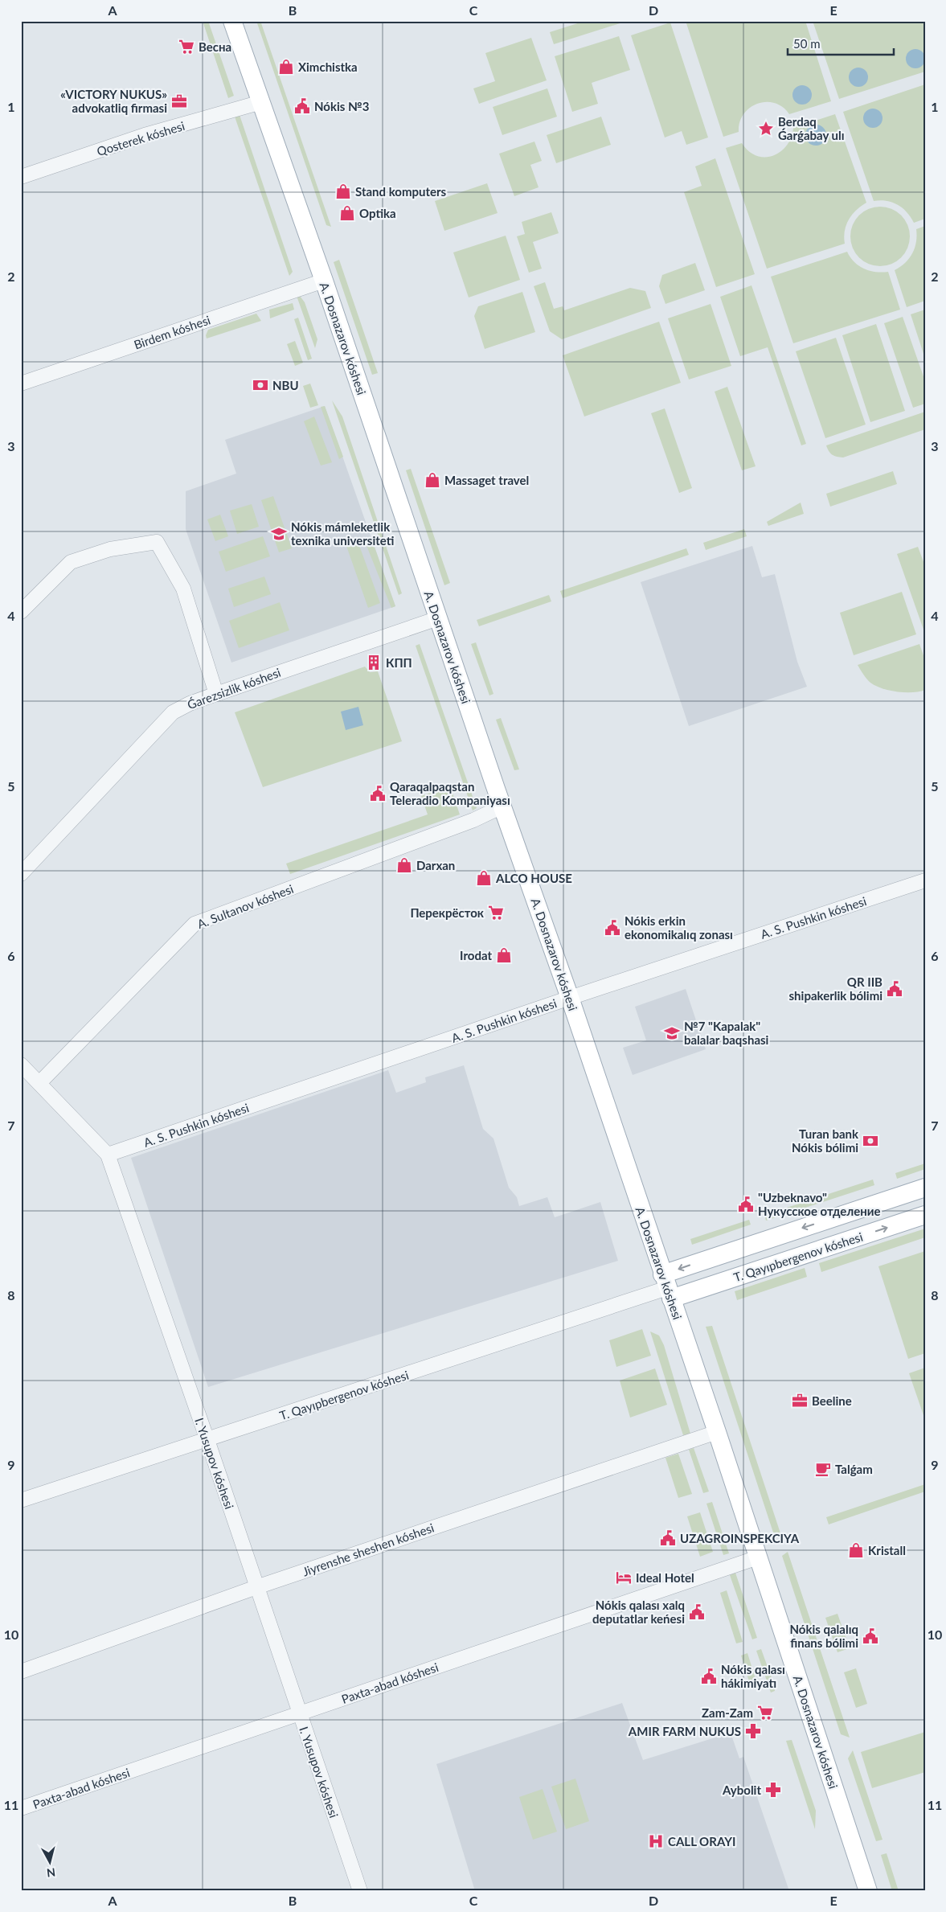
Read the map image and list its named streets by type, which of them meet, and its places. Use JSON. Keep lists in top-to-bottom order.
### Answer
{
  "streets": {
    "main road": ["A. Dosnazarov kóshesi", "T. Qayıpbergenov kóshesi"],
    "street": [
      "Qosterek kóshesi",
      "Birdem kóshesi",
      "Ǵarezsizlik kóshesi",
      "A. Sultanov kóshesi",
      "A. S. Pushkin kóshesi",
      "I. Yusupov kóshesi",
      "Jiyrenshe sheshen kóshesi",
      "Paxta-abad kóshesi"
    ]
  },
  "crossings": [
    ["Qosterek kóshesi", "A. Dosnazarov kóshesi"],
    ["Birdem kóshesi", "A. Dosnazarov kóshesi"],
    ["A. Dosnazarov kóshesi", "Ǵarezsizlik kóshesi"],
    ["A. Dosnazarov kóshesi", "A. Sultanov kóshesi"],
    ["A. Dosnazarov kóshesi", "A. S. Pushkin kóshesi"],
    ["A. Dosnazarov kóshesi", "T. Qayıpbergenov kóshesi"],
    ["A. Dosnazarov kóshesi", "Jiyrenshe sheshen kóshesi"],
    ["A. Dosnazarov kóshesi", "Paxta-abad kóshesi"],
    ["A. Sultanov kóshesi", "I. Yusupov kóshesi"],
    ["A. S. Pushkin kóshesi", "I. Yusupov kóshesi"],
    ["T. Qayıpbergenov kóshesi", "I. Yusupov kóshesi"],
    ["I. Yusupov kóshesi", "Jiyrenshe sheshen kóshesi"],
    ["I. Yusupov kóshesi", "Paxta-abad kóshesi"]
  ],
  "places": {
    "supermarket": ["Весна", "Перекрёсток", "Zam-Zam"],
    "shop": [
      "Ximchistka",
      "Stand komputers",
      "Optika",
      "Massaget travel",
      "Darxan",
      "ALCO HOUSE",
      "Irodat",
      "Kristall"
    ],
    "office": ["«VICTORY NUKUS» advokatliq firmasi", "Beeline"],
    "public building": [
      "Nókis №3",
      "Qaraqalpaqstan Teleradio Kompaniyası",
      "Nókis erkin ekonomikalıq zonası",
      "QR IIB shipakerlik bólimi",
      "\"Uzbeknavo\" Нукусское отделение",
      "UZAGROINSPEKCIYA",
      "Nókis qalası xalq deputatlar keńesi",
      "Nókis qalalıq finans bólimi",
      "Nókis qalası hákimiyatı"
    ],
    "place": ["Berdaq Ǵarǵabay ulı"],
    "bank": ["NBU", "Turan bank Nókis bólimi"],
    "school or university": ["Nókis mámleketlik texnika universiteti", "№7 \"Kapalak\" balalar baqshasi"],
    "building": ["КПП"],
    "cafe": ["Talǵam"],
    "hotel": ["Ideal Hotel"],
    "pharmacy": ["AMIR FARM NUKUS", "Aybolit"],
    "hospital": ["CALL ORAYI"]
  },
  "scale_bar": "50 m",
  "north": "bottom",
  "grid": {
    "columns": [
      "A",
      "B",
      "C",
      "D",
      "E"
    ],
    "rows": [
      "1",
      "2",
      "3",
      "4",
      "5",
      "6",
      "7",
      "8",
      "9",
      "10",
      "11"
    ]
  }
}
